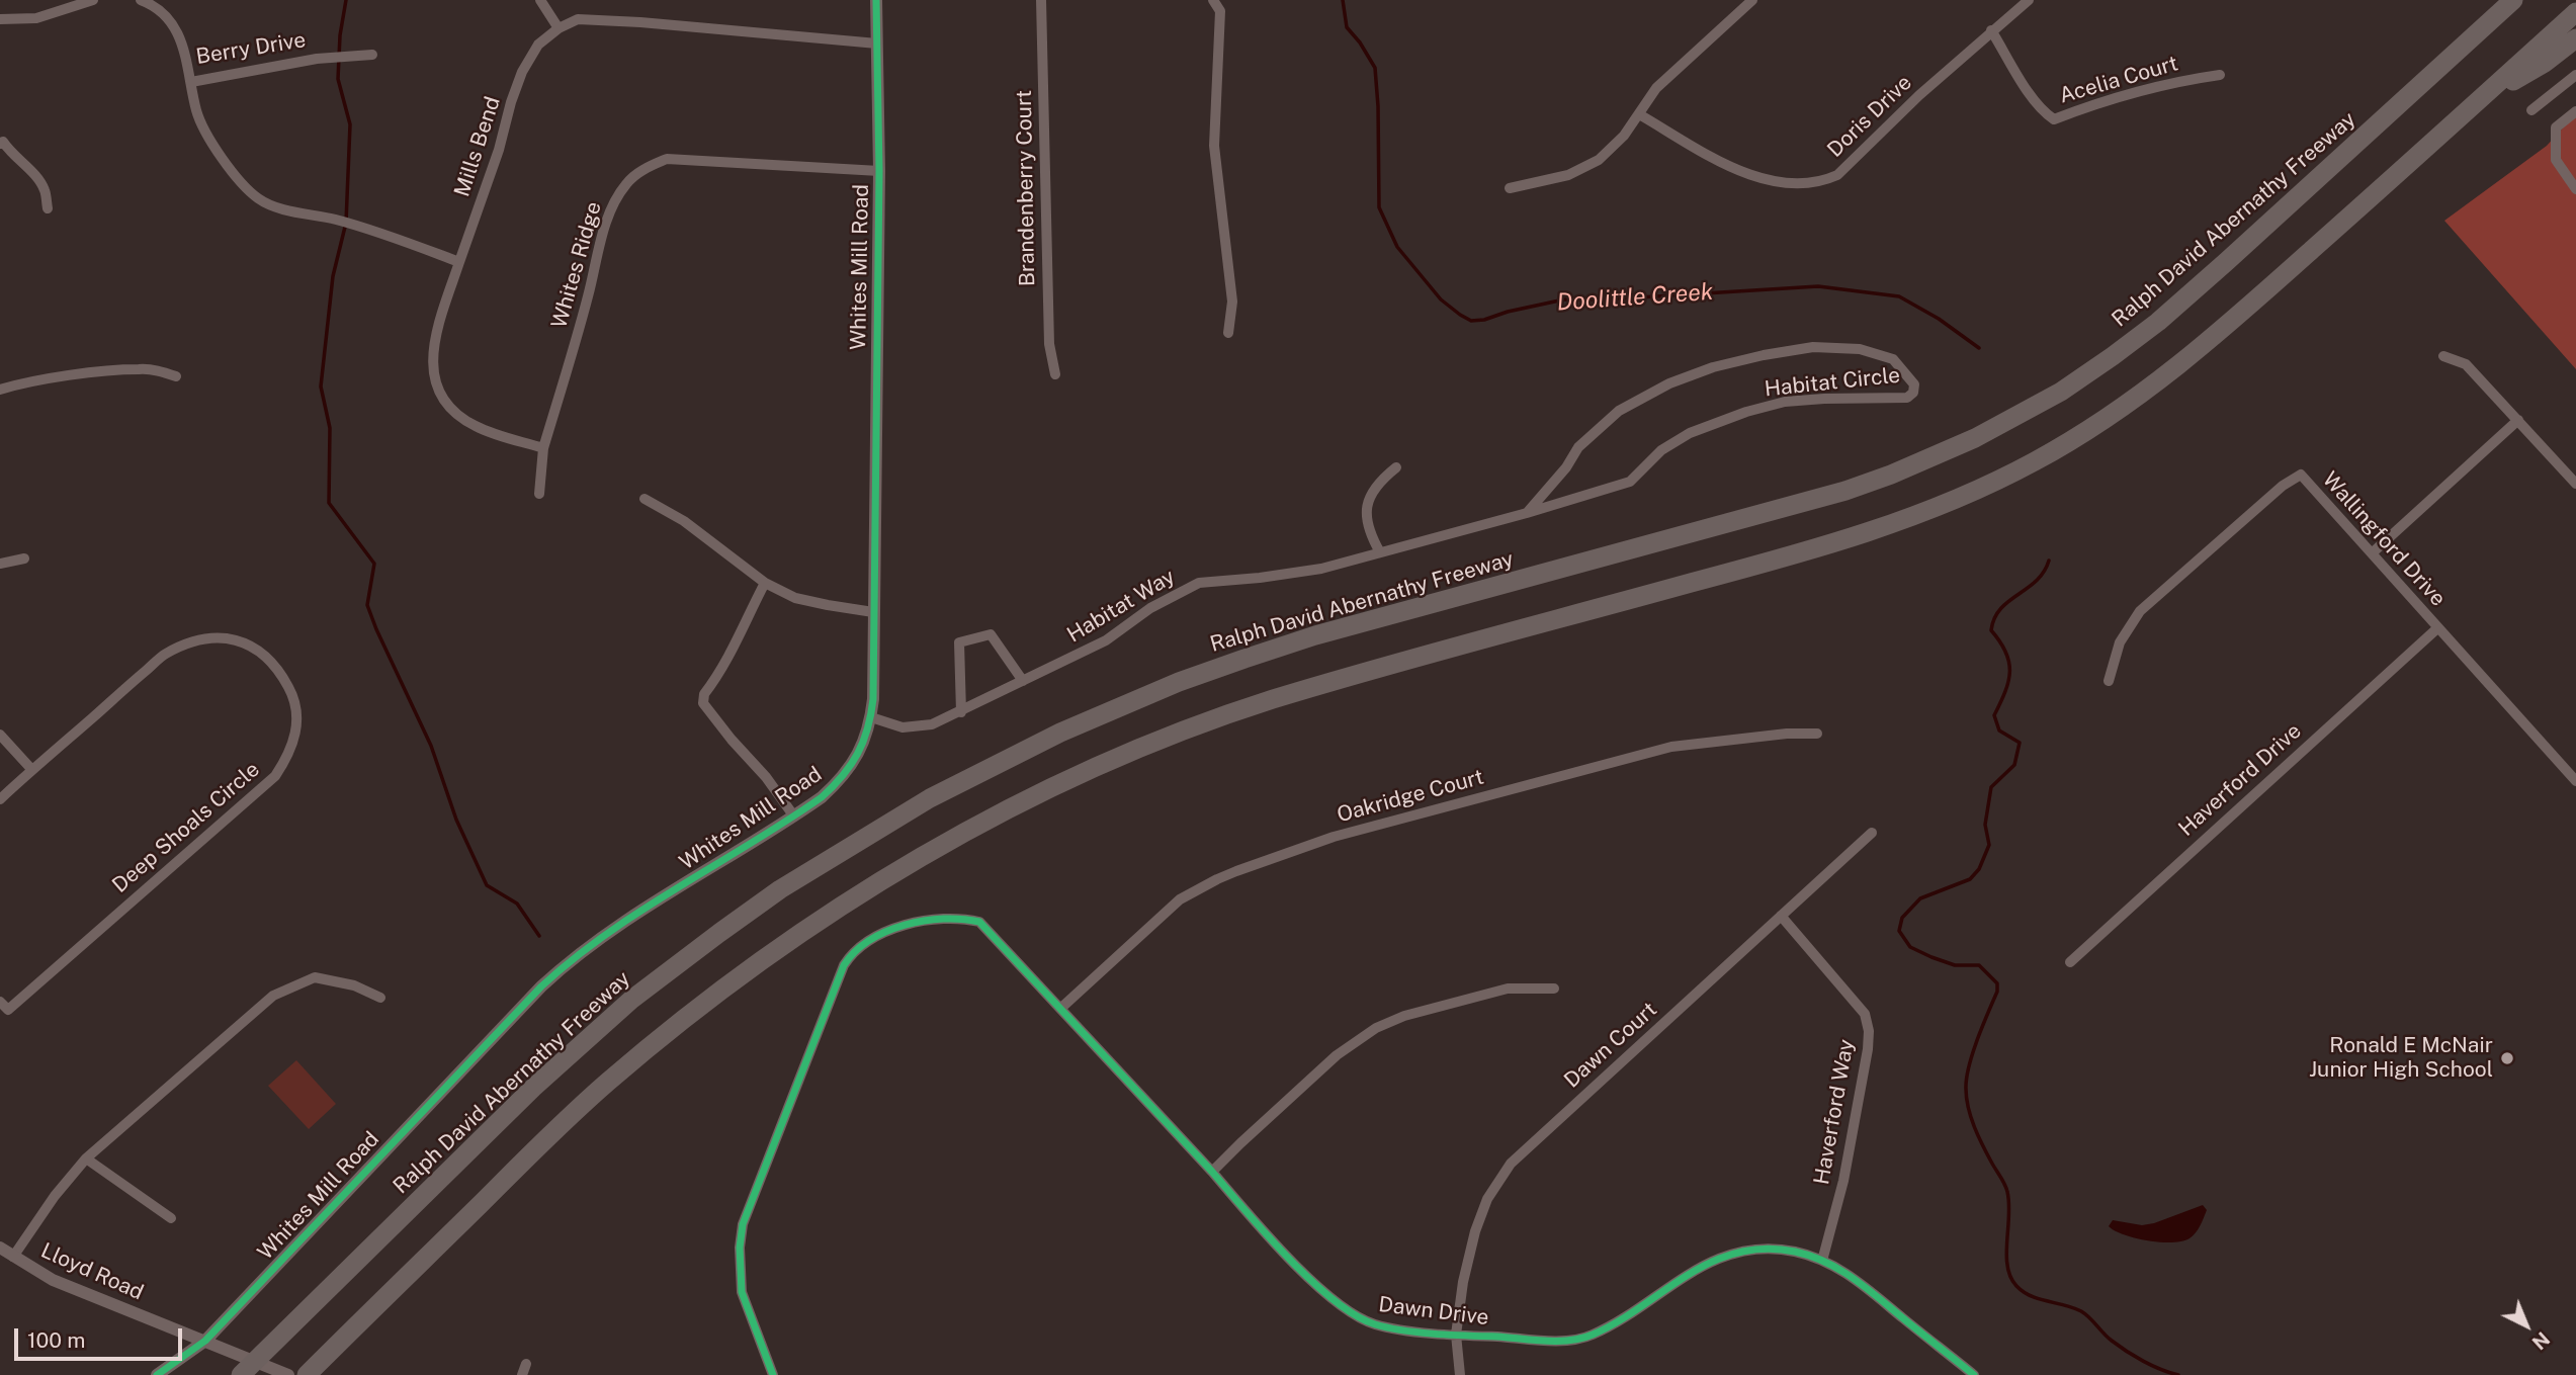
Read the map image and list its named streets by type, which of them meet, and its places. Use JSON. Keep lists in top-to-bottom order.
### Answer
{
  "streets": {
    "highway": ["Ralph David Abernathy Freeway"],
    "street": [
      "Berry Drive",
      "Acelia Court",
      "Doris Drive",
      "Mills Bend",
      "Brandenberry Court",
      "Whites Ridge",
      "Whites Mill Road",
      "Habitat Circle",
      "Wallingford Drive",
      "Habitat Way",
      "Haverford Drive",
      "Oakridge Court",
      "Deep Shoals Circle",
      "Dawn Court",
      "Haverford Way",
      "Lloyd Road",
      "Dawn Drive"
    ]
  },
  "crossings": [
    ["Acelia Court", "Doris Drive"],
    ["Mills Bend", "Whites Mill Road"],
    ["Whites Ridge", "Whites Mill Road"],
    ["Whites Mill Road", "Habitat Way"],
    ["Whites Mill Road", "Lloyd Road"],
    ["Habitat Circle", "Habitat Way"],
    ["Wallingford Drive", "Haverford Drive"],
    ["Oakridge Court", "Dawn Drive"],
    ["Dawn Court", "Haverford Way"],
    ["Dawn Court", "Dawn Drive"],
    ["Haverford Way", "Dawn Drive"]
  ],
  "water": ["Doolittle Creek"],
  "places": ["Ronald E McNair Junior High School"],
  "scale_bar": "100 m",
  "north": "bottom right"
}
